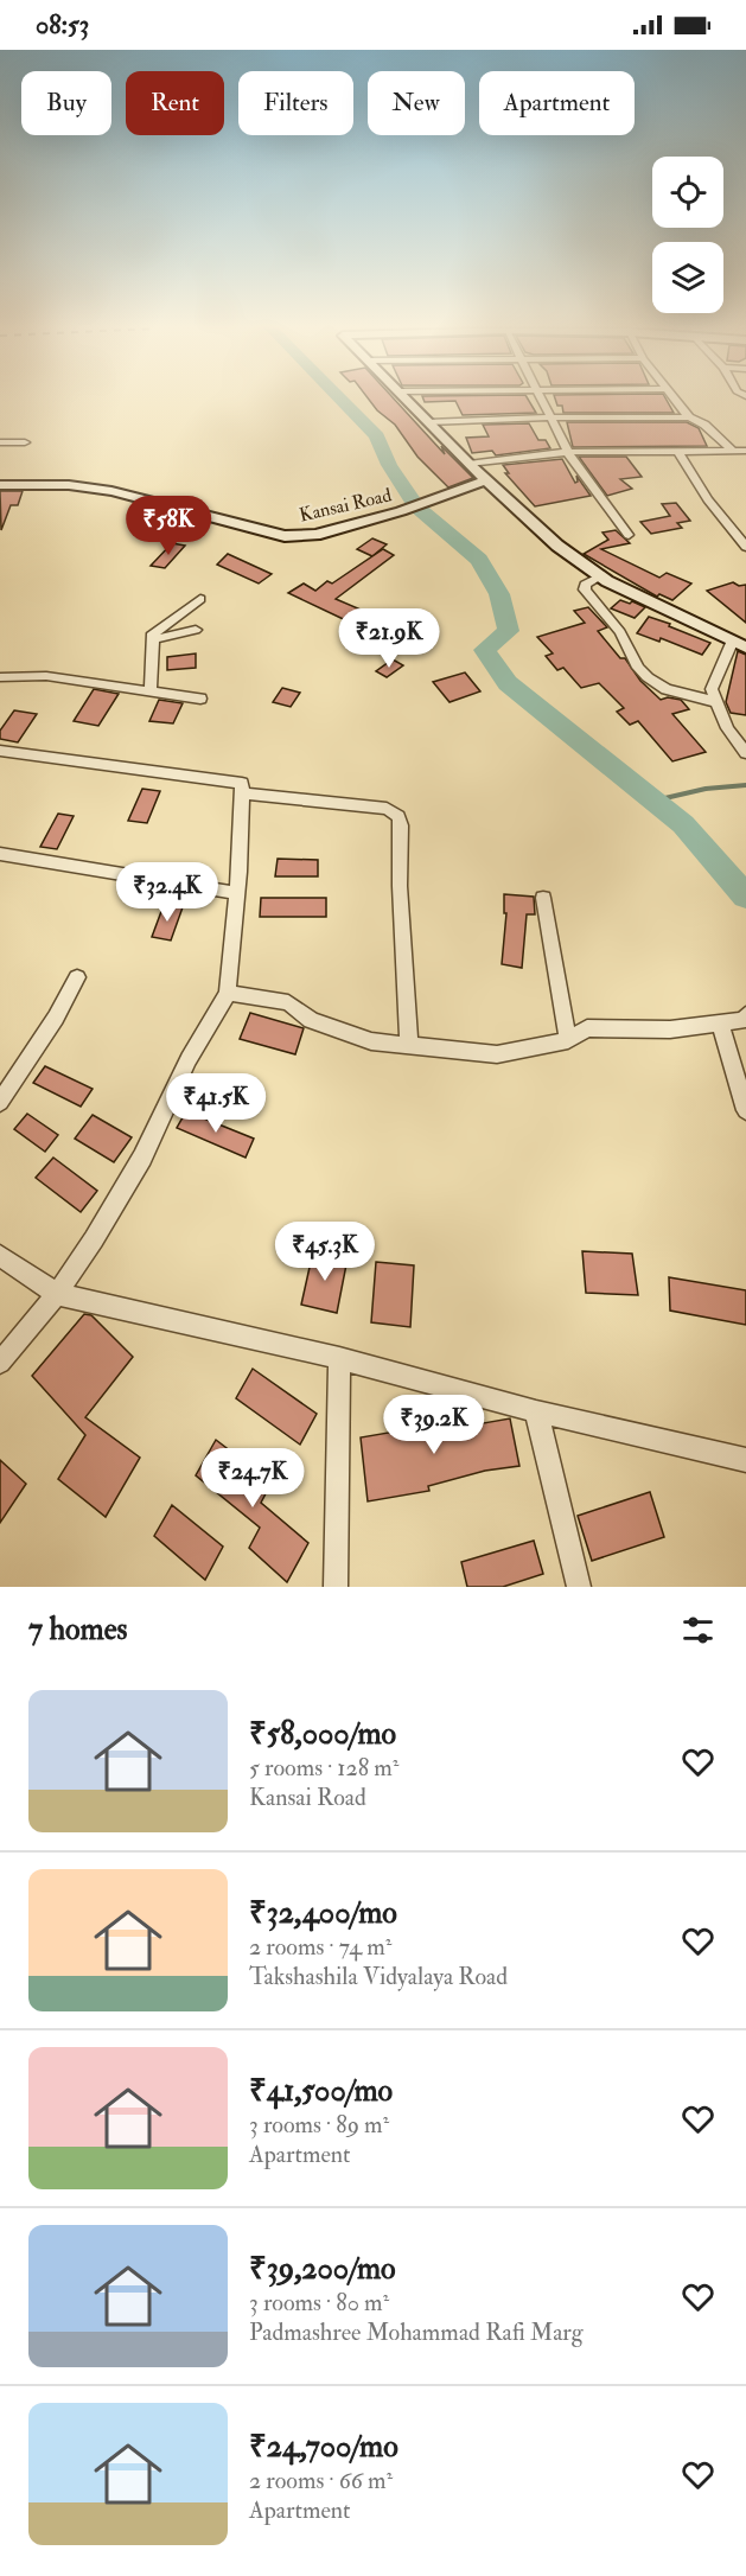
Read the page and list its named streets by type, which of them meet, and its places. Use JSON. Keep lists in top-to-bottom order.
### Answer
{
  "streets": {
    "street": ["Kansai Road"]
  },
  "page": {
    "status": "08:53",
    "chip": [
      "Buy",
      "Rent",
      "Filters",
      "New",
      "Apartment"
    ],
    "price": [
      "₹58K",
      "₹21.9K",
      "₹32.4K",
      "₹41.5K",
      "₹45.3K",
      "₹39.2K",
      "₹24.7K"
    ],
    "heading": "7 homes",
    "list": [
      {
        "name": "₹58,000/mo",
        "note": "5 rooms · 128 m² · Kansai Road"
      },
      {
        "name": "₹32,400/mo",
        "note": "2 rooms · 74 m² · Takshashila Vidyalaya Road"
      },
      {
        "name": "₹41,500/mo",
        "note": "3 rooms · 89 m² · Apartment"
      },
      {
        "name": "₹39,200/mo",
        "note": "3 rooms · 80 m² · Padmashree Mohammad Rafi Marg"
      },
      {
        "name": "₹24,700/mo",
        "note": "2 rooms · 66 m² · Apartment"
      }
    ]
  }
}
